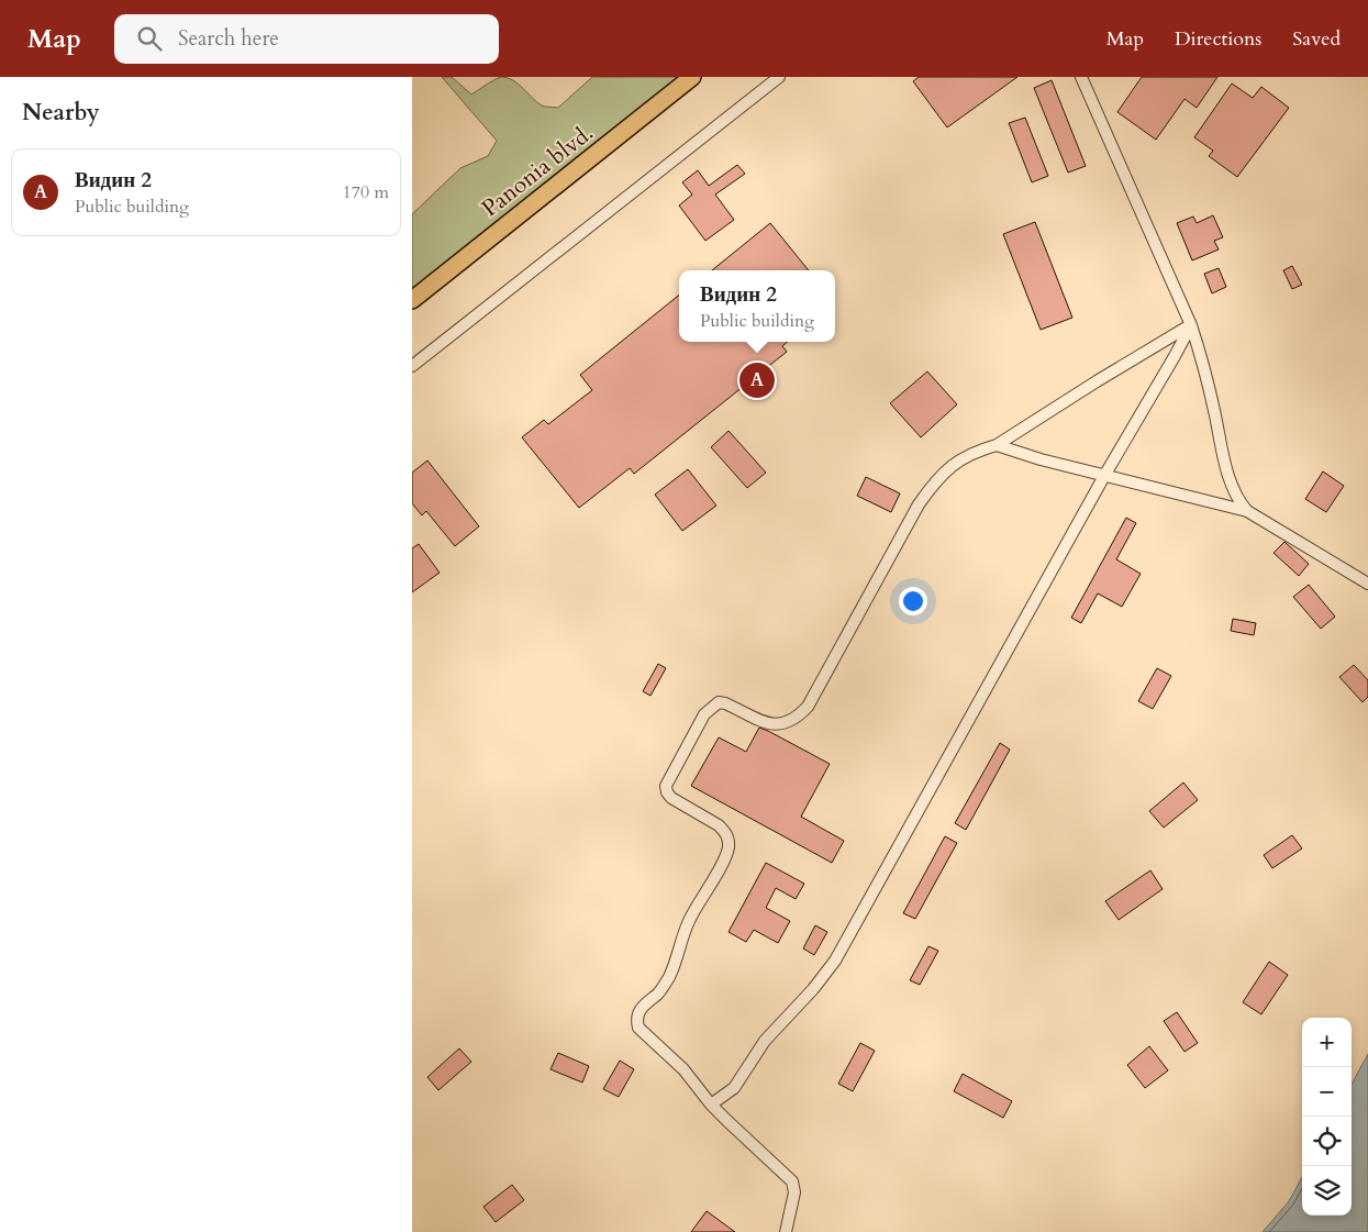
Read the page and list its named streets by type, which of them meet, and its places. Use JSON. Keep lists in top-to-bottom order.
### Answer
{
  "streets": {
    "main road": ["Panonia blvd."]
  },
  "page": {
    "header": "Map",
    "search": "Search here",
    "nav": ["Map", "Directions", "Saved"],
    "heading": "Nearby",
    "list": [
      {
        "mark": "A",
        "name": "Видин 2",
        "note": "Public building",
        "value": "170 m"
      }
    ],
    "popup": ["Видин 2", "Public building"],
    "pins": "A",
    "map_buttons": ["+", "−"]
  }
}
